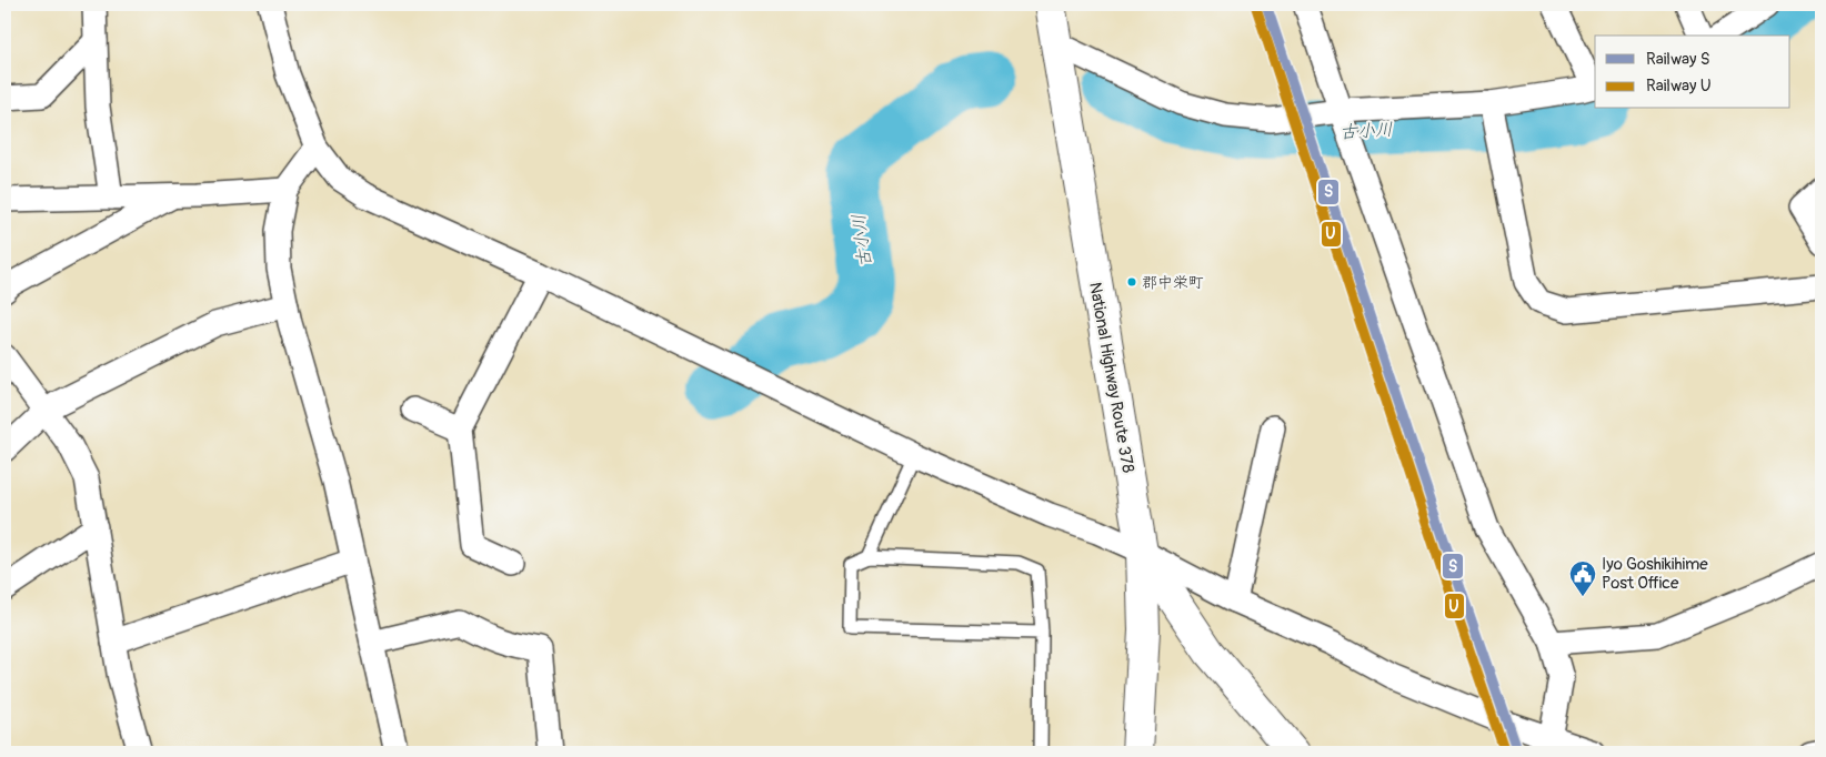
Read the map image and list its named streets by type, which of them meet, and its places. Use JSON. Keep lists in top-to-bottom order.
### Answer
{
  "streets": {
    "main road": ["National Highway Route 378"]
  },
  "water": ["古小川"],
  "places": {
    "other": ["郡中栄町"],
    "public building": ["Iyo Goshikihime Post Office"]
  },
  "lines": ["rail line S", "rail line U"],
  "legend": ["Railway S", "Railway U"]
}
